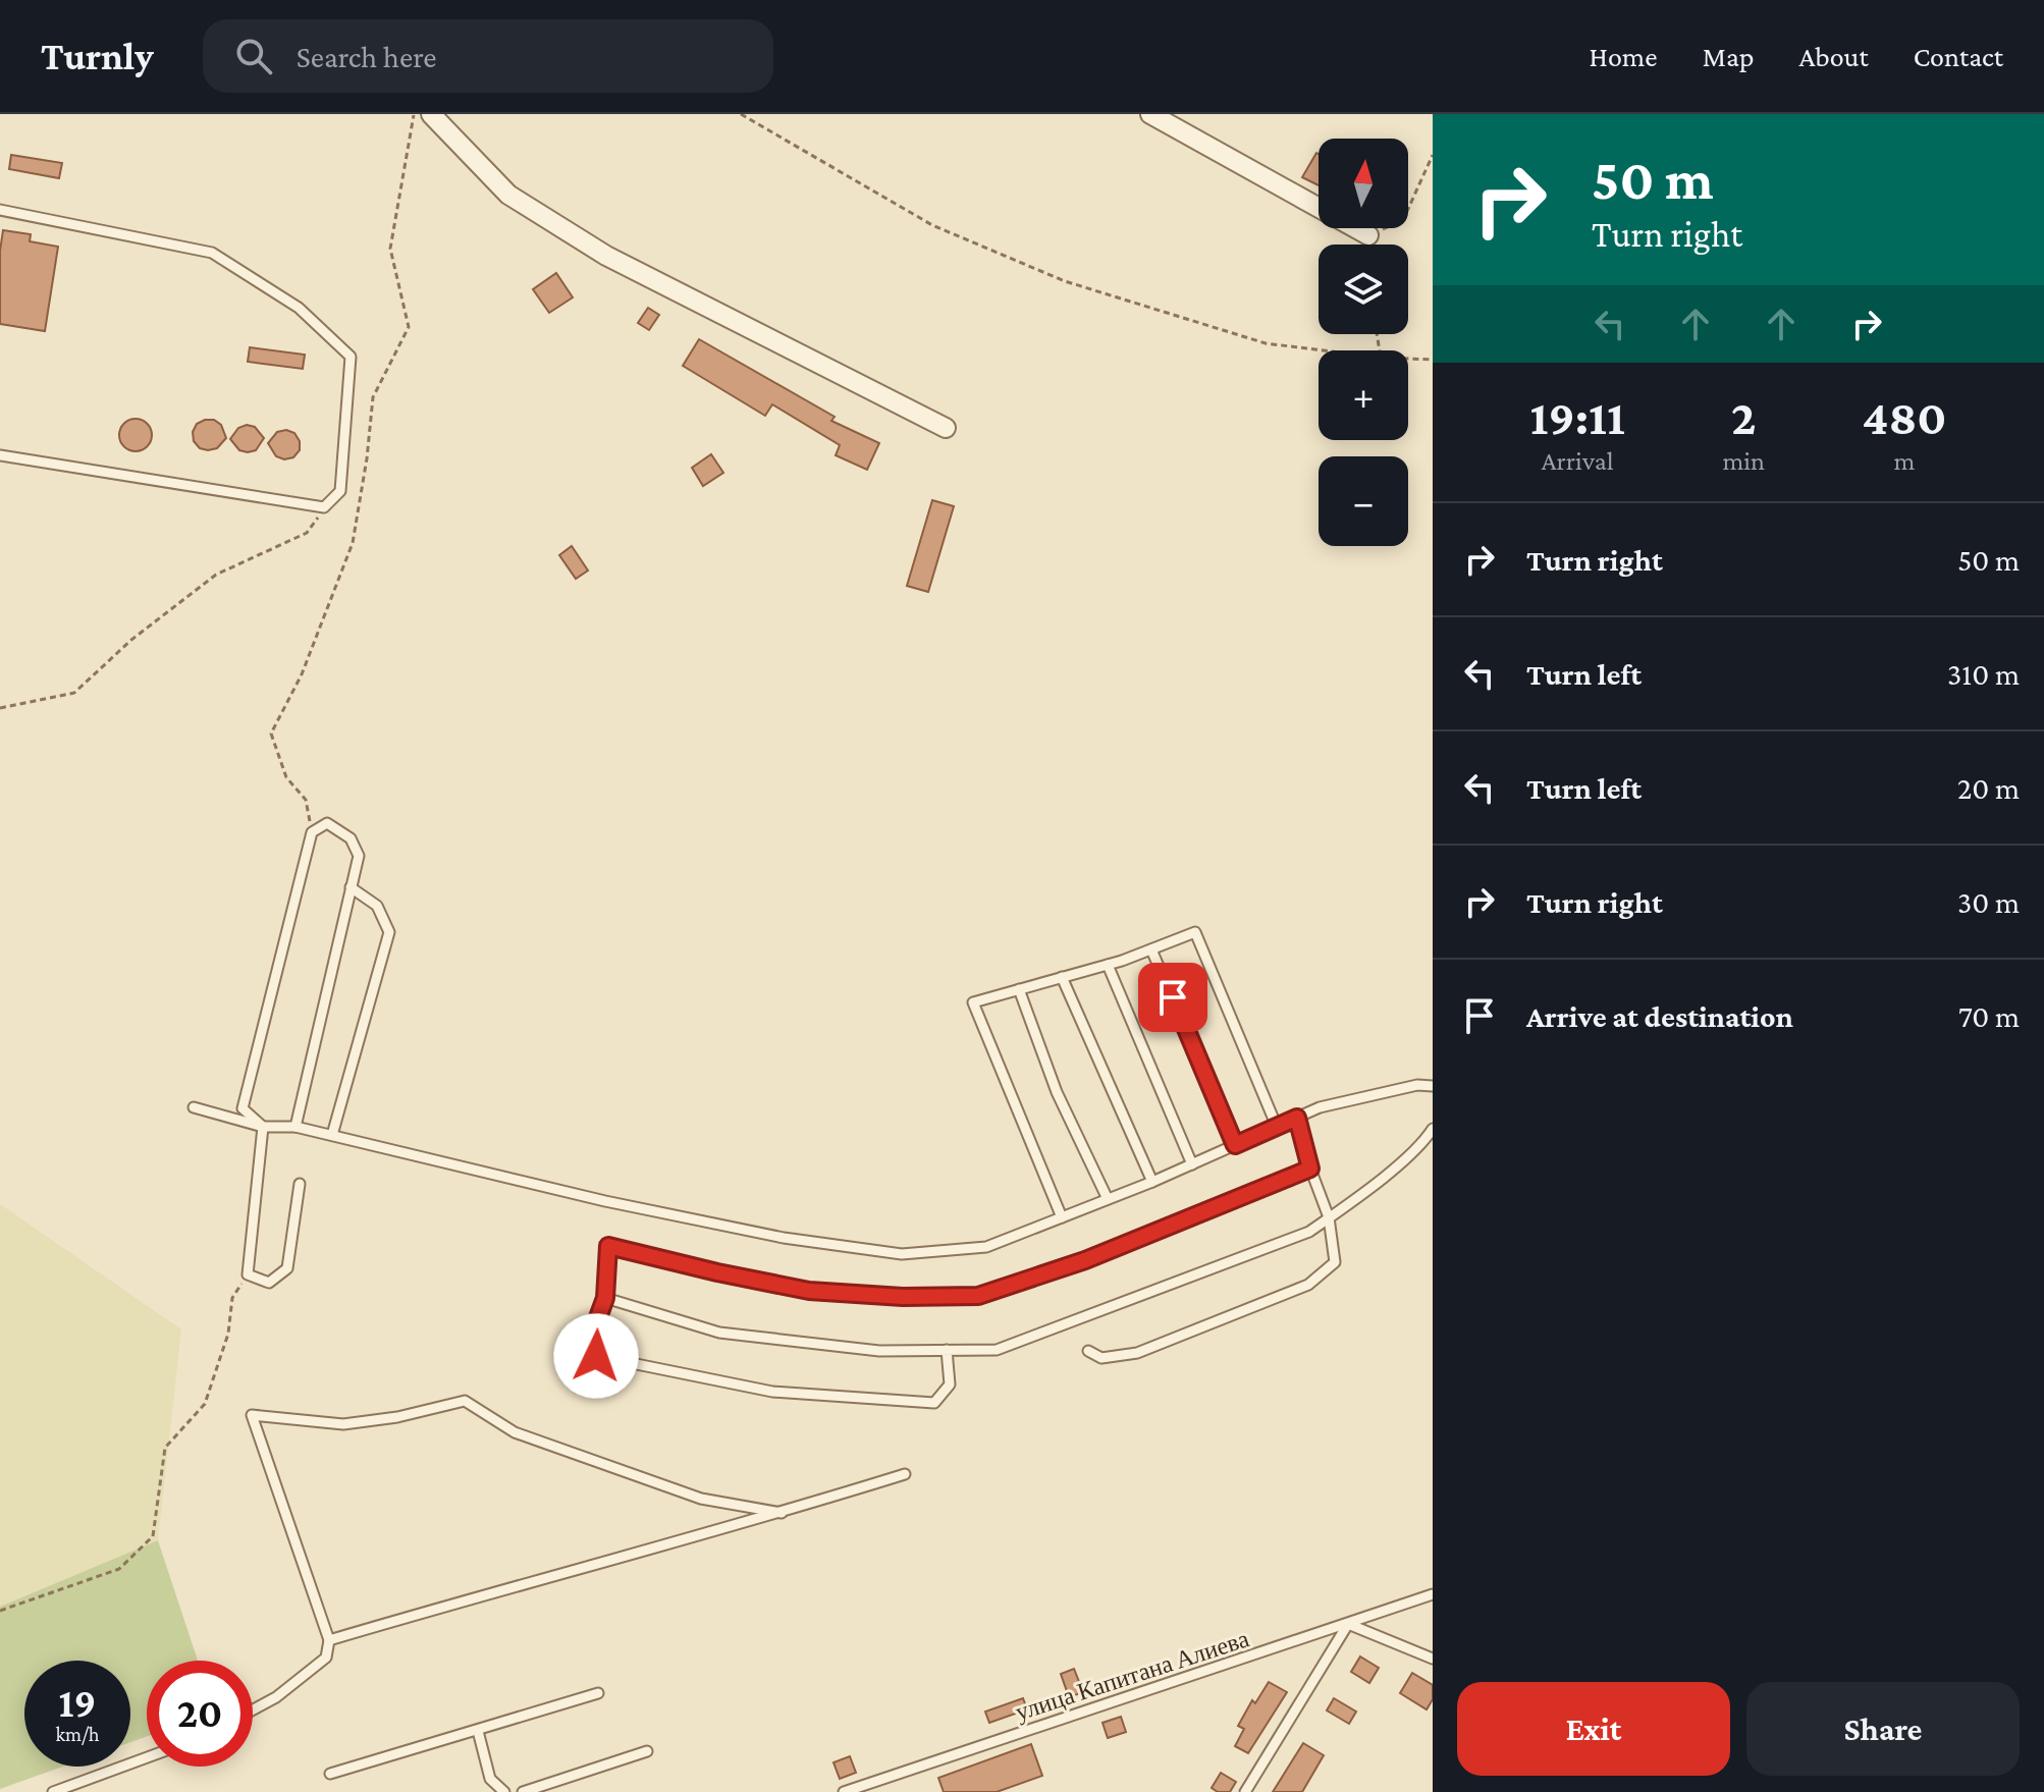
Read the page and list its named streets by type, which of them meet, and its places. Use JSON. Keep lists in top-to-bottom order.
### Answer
{
  "streets": {
    "lane": ["улица Капитана Алиева"]
  },
  "north": "top",
  "page": {
    "header": "Turnly",
    "search": "Search here",
    "nav": [
      "Home",
      "Map",
      "About",
      "Contact"
    ],
    "turn": ["50 m", "Turn right"],
    "map_buttons": ["+", "−"],
    "eta": [
      "19:11",
      "Arrival",
      "2",
      "min",
      "480",
      "m"
    ],
    "list": [
      {
        "name": "Turn right",
        "value": "50 m"
      },
      {
        "name": "Turn left",
        "value": "310 m"
      },
      {
        "name": "Turn left",
        "value": "20 m"
      },
      {
        "name": "Turn right",
        "value": "30 m"
      },
      {
        "name": "Arrive at destination",
        "value": "70 m"
      }
    ],
    "speed": "19 km/h",
    "limit": "20",
    "buttons": ["Exit", "Share"]
  }
}
